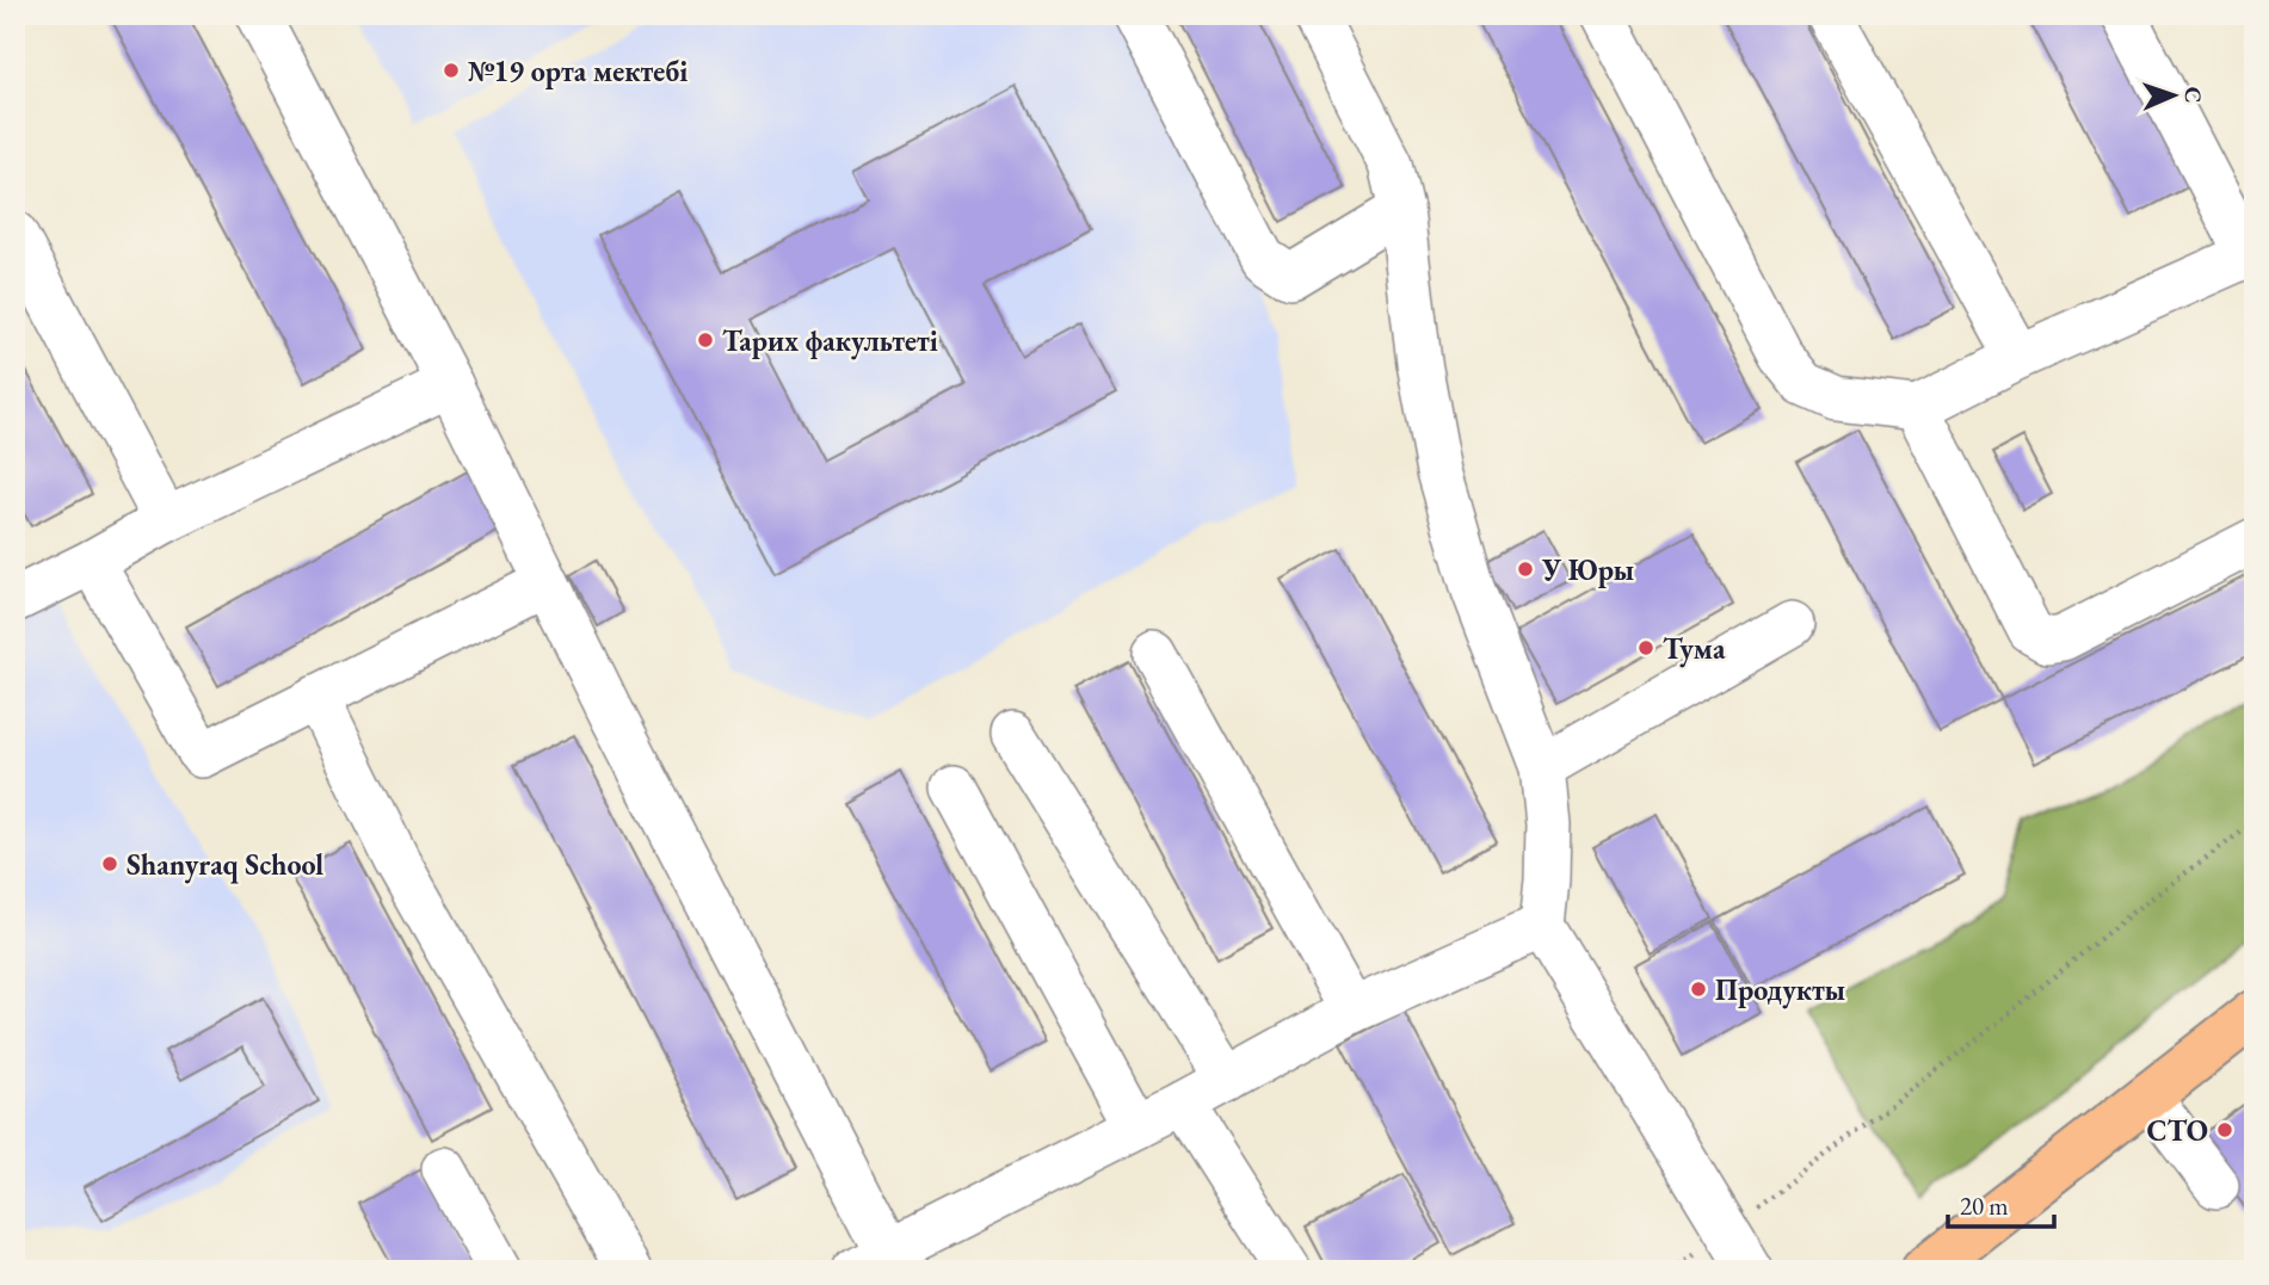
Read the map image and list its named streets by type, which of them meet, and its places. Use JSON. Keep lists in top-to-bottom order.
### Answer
{
  "places": [
    "№19 орта мектебі",
    "Тарих факультеті",
    "У Юры",
    "Тума",
    "Shanyraq School",
    "Продукты",
    "СТО"
  ],
  "scale_bar": "20 m",
  "north": "right"
}
